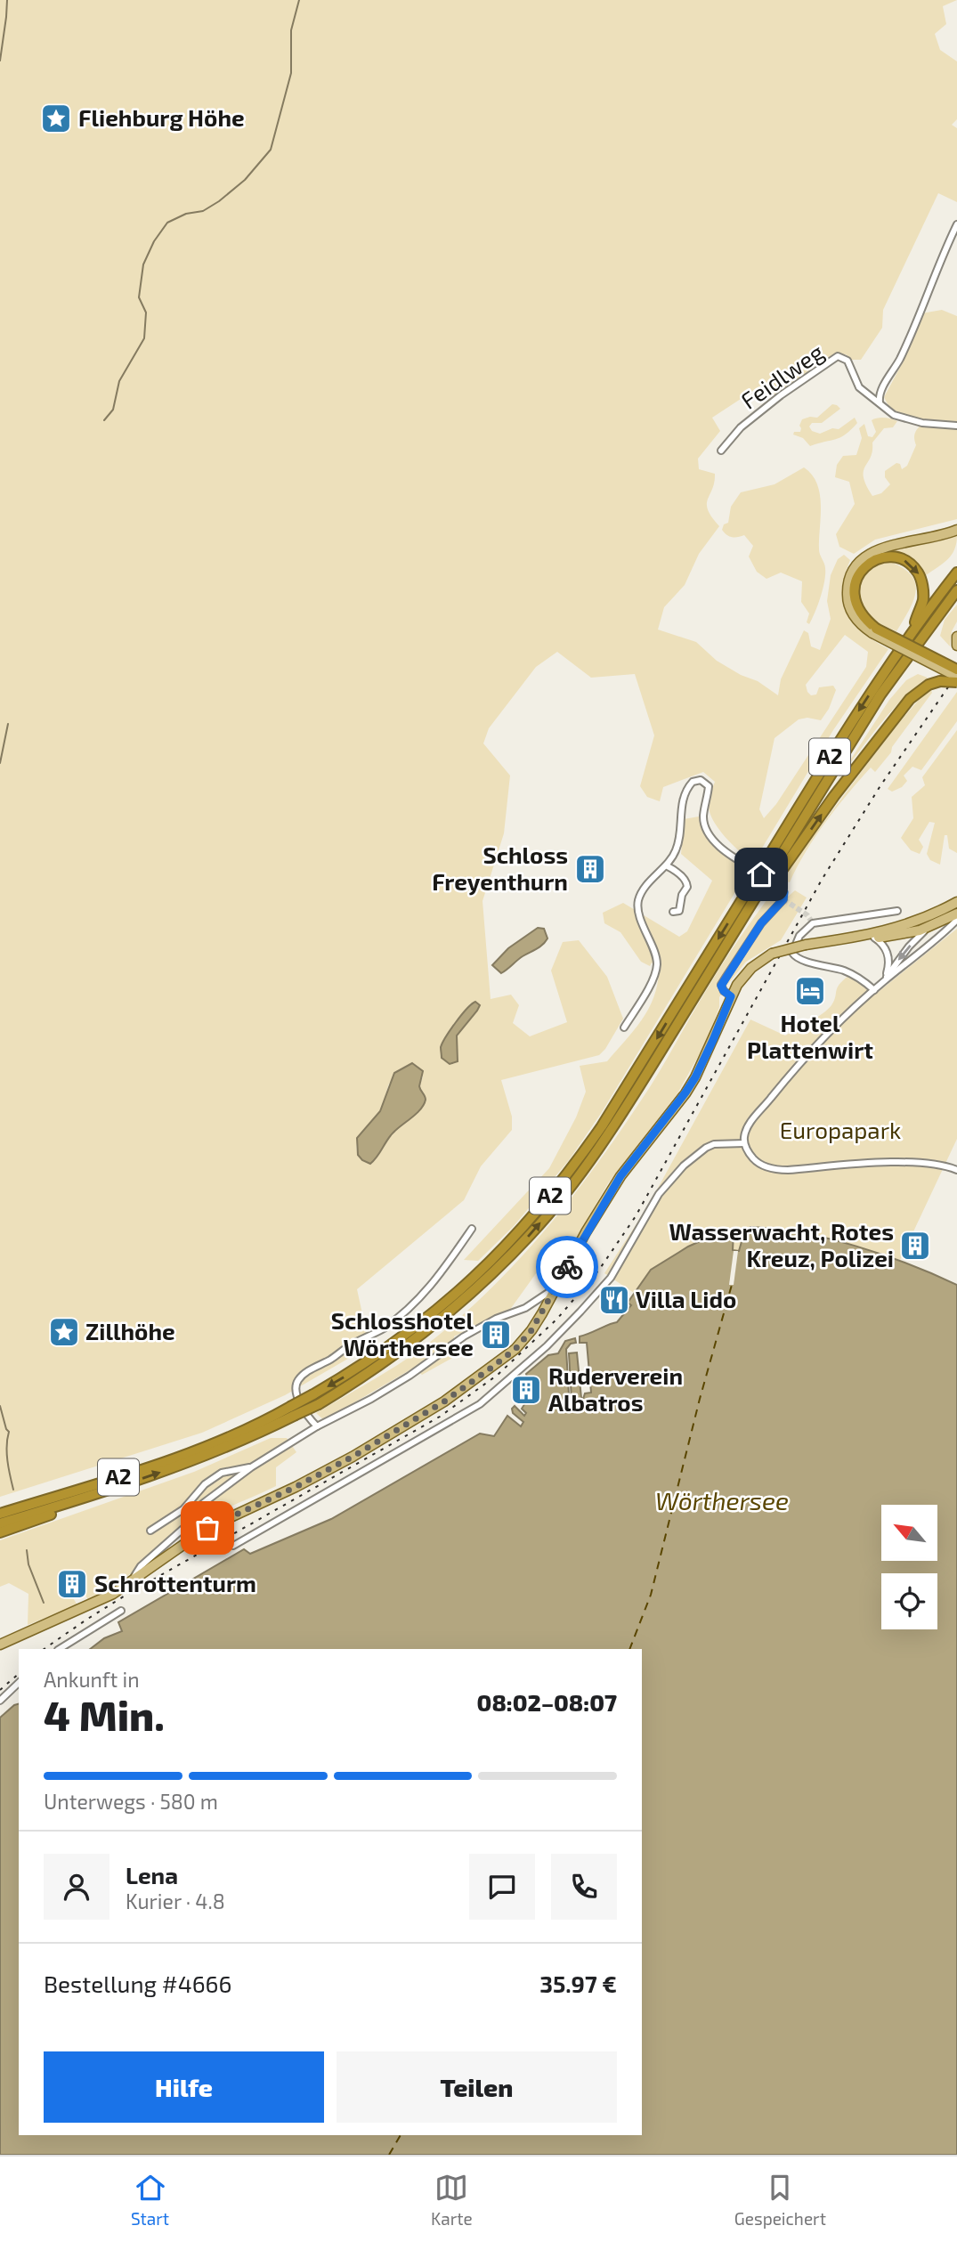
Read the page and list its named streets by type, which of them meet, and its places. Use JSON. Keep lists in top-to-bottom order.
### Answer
{
  "streets": {
    "highway": ["A2"],
    "street": ["Feidlweg"]
  },
  "water": ["Wörthersee"],
  "parks": ["Europapark"],
  "places": {
    "place": ["Fliehburg Höhe", "Zillhöhe"],
    "building": [
      "Schloss Freyenthurn",
      "Wasserwacht, Rotes Kreuz, Polizei",
      "Schlosshotel Wörthersee",
      "Ruderverein Albatros",
      "Schrottenturm"
    ],
    "hotel": ["Hotel Plattenwirt"],
    "restaurant": ["Villa Lido"]
  },
  "north": "top left",
  "page": {
    "heading": ["4 Min.", "Ankunft in", "08:02–08:07"],
    "panel": [
      "Lena",
      "Kurier · 4.8",
      "Bestellung #4666",
      "35.97 €"
    ],
    "bar": "Unterwegs · 580 m",
    "buttons": ["Hilfe", "Teilen"],
    "tabs": ["Start", "Karte", "Gespeichert"]
  }
}
